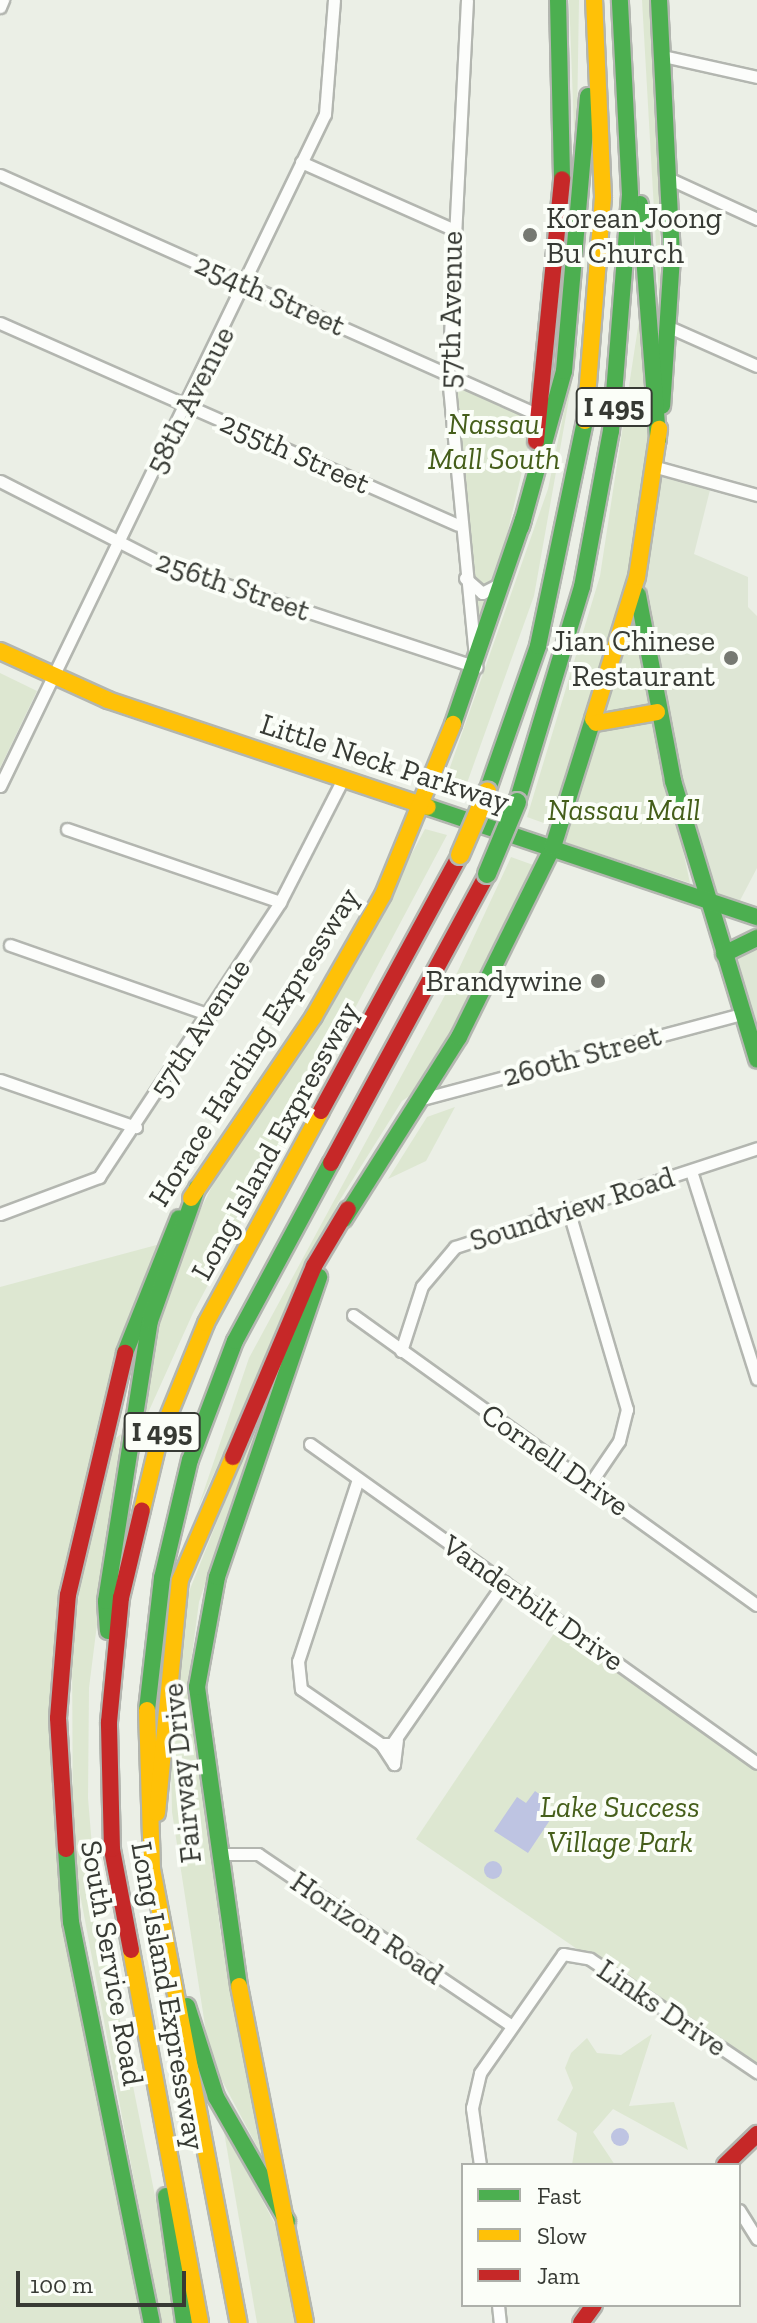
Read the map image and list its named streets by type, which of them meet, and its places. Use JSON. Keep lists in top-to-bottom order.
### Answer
{
  "streets": {
    "main road": [
      "I 495",
      "Little Neck Parkway",
      "Horace Harding Expressway",
      "Long Island Expressway",
      "Fairway Drive",
      "South Service Road"
    ],
    "street": [
      "254th Street",
      "57th Avenue",
      "58th Avenue",
      "255th Street",
      "256th Street",
      "260th Street",
      "Soundview Road",
      "Cornell Drive",
      "Vanderbilt Drive",
      "Horizon Road",
      "Links Drive"
    ]
  },
  "crossings": [
    ["254th Street", "57th Avenue"],
    ["254th Street", "58th Avenue"],
    ["254th Street", "Horace Harding Expressway"],
    ["57th Avenue", "255th Street"],
    ["57th Avenue", "256th Street"],
    ["57th Avenue", "Little Neck Parkway"],
    ["57th Avenue", "Horace Harding Expressway"],
    ["58th Avenue", "255th Street"],
    ["58th Avenue", "256th Street"],
    ["58th Avenue", "Little Neck Parkway"],
    ["256th Street", "Horace Harding Expressway"],
    ["Little Neck Parkway", "Horace Harding Expressway"],
    ["Horace Harding Expressway", "South Service Road"],
    ["260th Street", "Fairway Drive"],
    ["Soundview Road", "Cornell Drive"],
    ["Fairway Drive", "Horizon Road"],
    ["Horizon Road", "Links Drive"]
  ],
  "parks": ["Nassau Mall South", "Nassau Mall", "Lake Success Village Park"],
  "places": ["Korean Joong Bu Church", "Jian Chinese Restaurant", "Brandywine"],
  "legend": ["Fast", "Slow", "Jam"],
  "scale_bar": "100 m"
}
